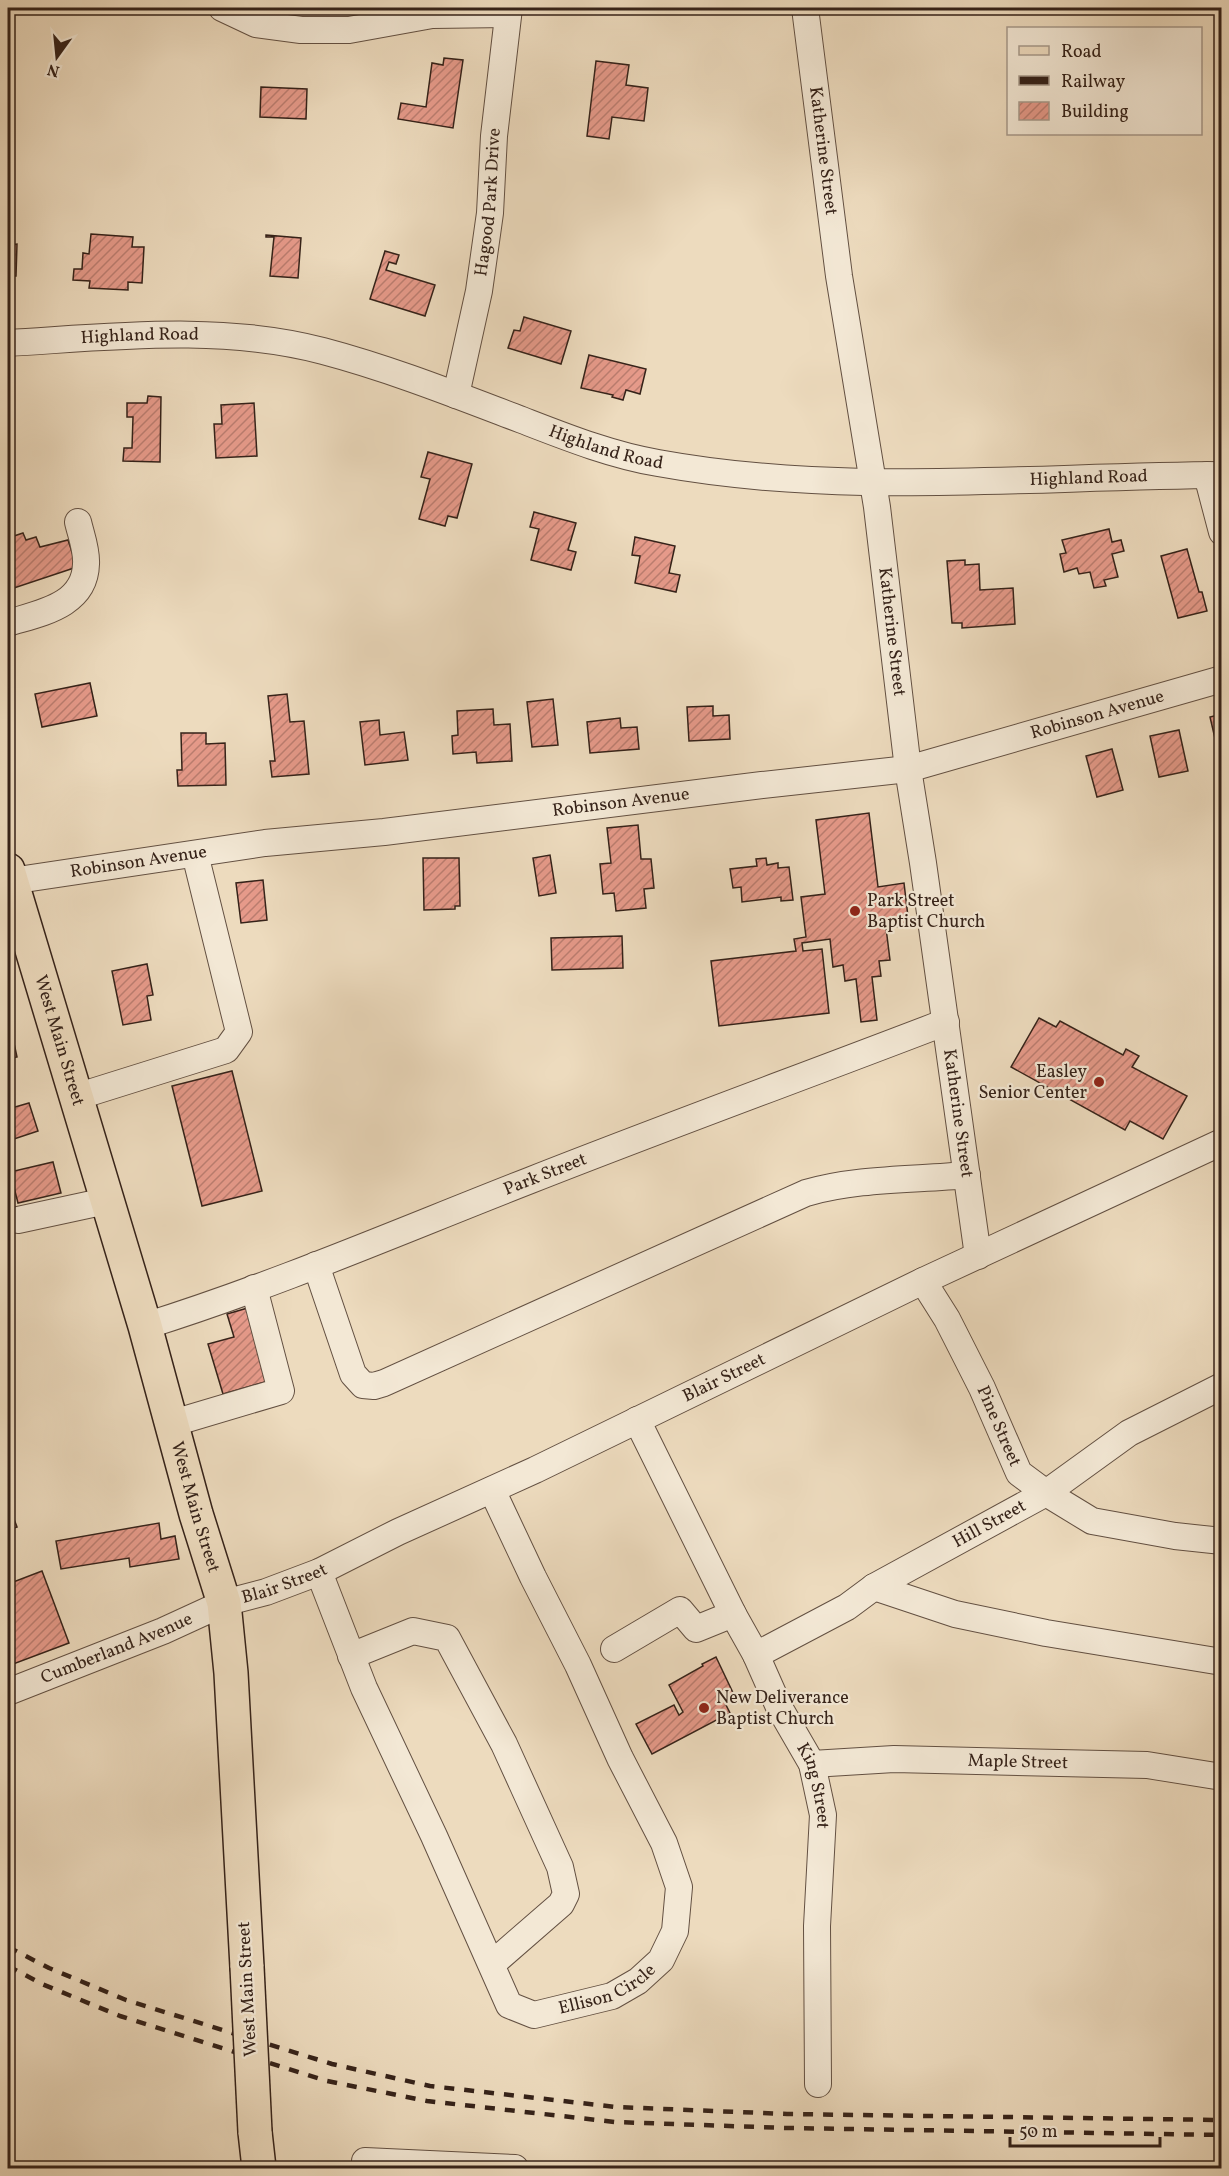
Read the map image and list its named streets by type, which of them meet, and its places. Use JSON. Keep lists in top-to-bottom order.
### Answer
{
  "streets": {
    "main road": ["West Main Street"],
    "street": [
      "Katherine Street",
      "Hagood Park Drive",
      "Highland Road",
      "Robinson Avenue",
      "Park Street",
      "Blair Street",
      "Pine Street",
      "Hill Street",
      "Cumberland Avenue",
      "Maple Street",
      "King Street",
      "Ellison Circle"
    ]
  },
  "crossings": [
    ["Katherine Street", "Highland Road"],
    ["Katherine Street", "Robinson Avenue"],
    ["Katherine Street", "Park Street"],
    ["Katherine Street", "Blair Street"],
    ["Hagood Park Drive", "Highland Road"],
    ["Robinson Avenue", "West Main Street"],
    ["West Main Street", "Park Street"],
    ["West Main Street", "Blair Street"],
    ["West Main Street", "Cumberland Avenue"],
    ["Blair Street", "Pine Street"],
    ["Blair Street", "Cumberland Avenue"],
    ["Blair Street", "King Street"],
    ["Blair Street", "Ellison Circle"],
    ["Pine Street", "Hill Street"],
    ["Hill Street", "King Street"],
    ["Maple Street", "King Street"]
  ],
  "places": ["Park Street Baptist Church", "Easley Senior Center", "New Deliverance Baptist Church"],
  "legend": ["Road", "Railway", "Building"],
  "scale_bar": "50 m",
  "north": "bottom"
}
